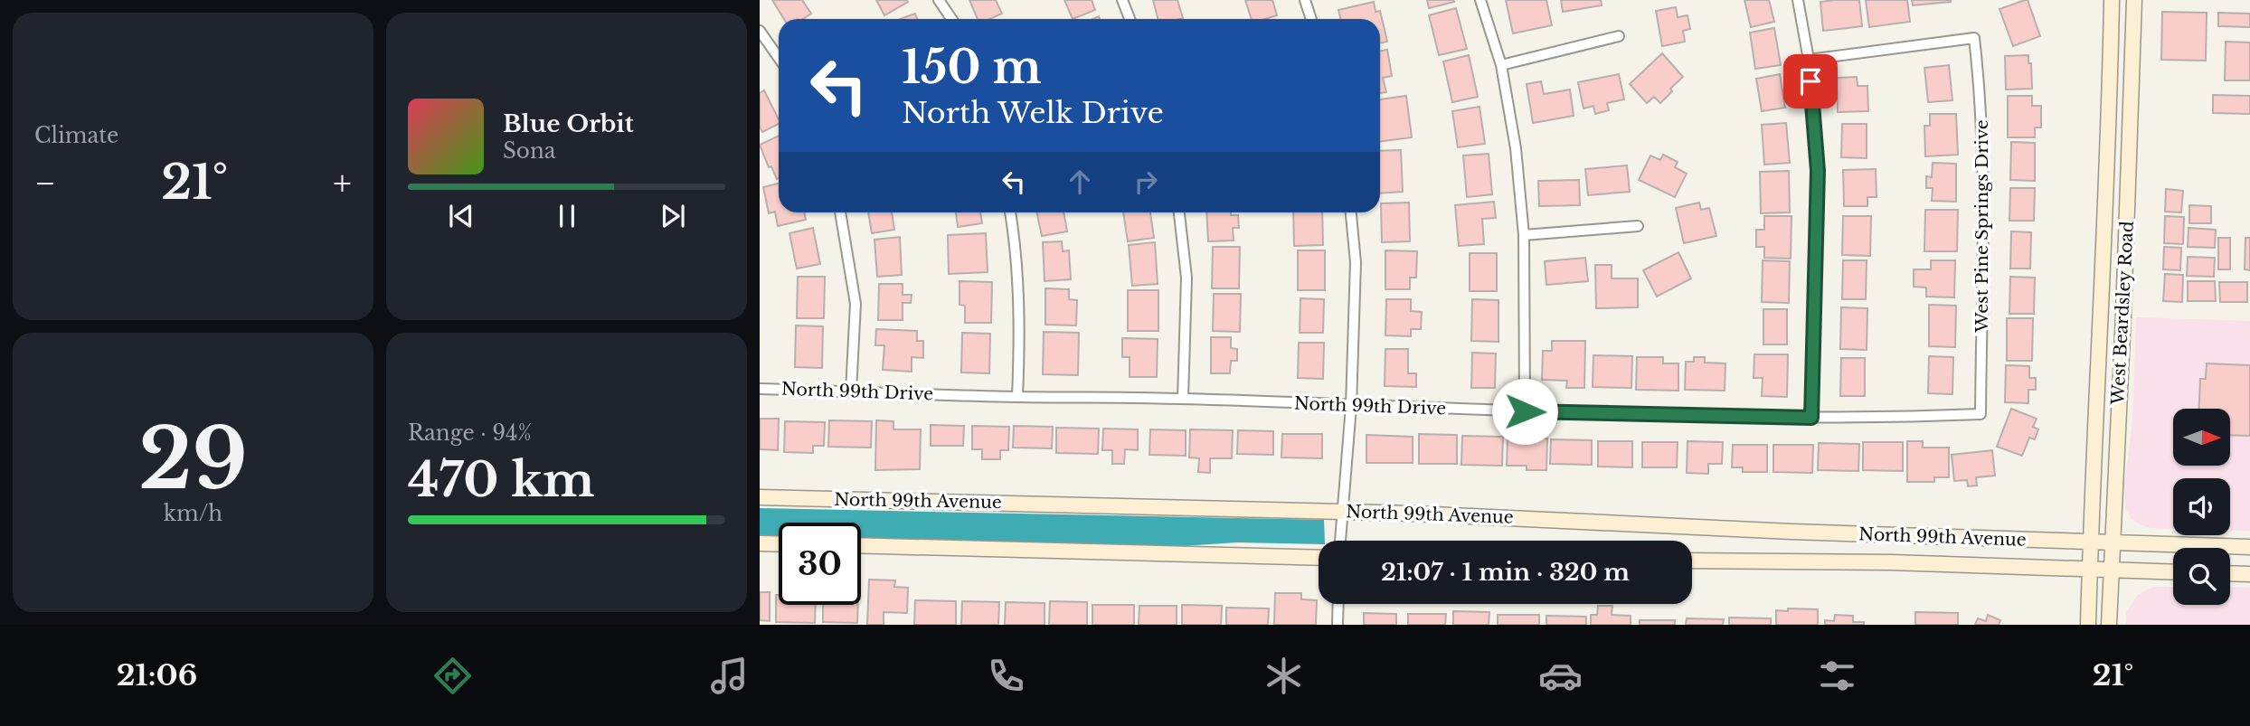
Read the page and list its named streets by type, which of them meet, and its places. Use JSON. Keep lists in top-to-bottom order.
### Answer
{
  "streets": {
    "main road": ["West Beardsley Road", "North 99th Avenue"],
    "street": ["West Pine Springs Drive", "North 99th Drive"]
  },
  "crossings": [
    ["West Pine Springs Drive", "North 99th Drive"],
    ["West Beardsley Road", "North 99th Avenue"]
  ],
  "north": "right",
  "page": {
    "tile": [
      "Climate",
      ["29", "km/h"],
      ["Range · 94%", "470 km"]
    ],
    "turn": ["150 m", "North Welk Drive"],
    "song": ["Blue Orbit", "Sona"],
    "heat": ["−", "21°", "+"],
    "limit": "30",
    "trip": "21:07 · 1 min · 320 m",
    "tabs": ["21:06", "21°"]
  }
}
